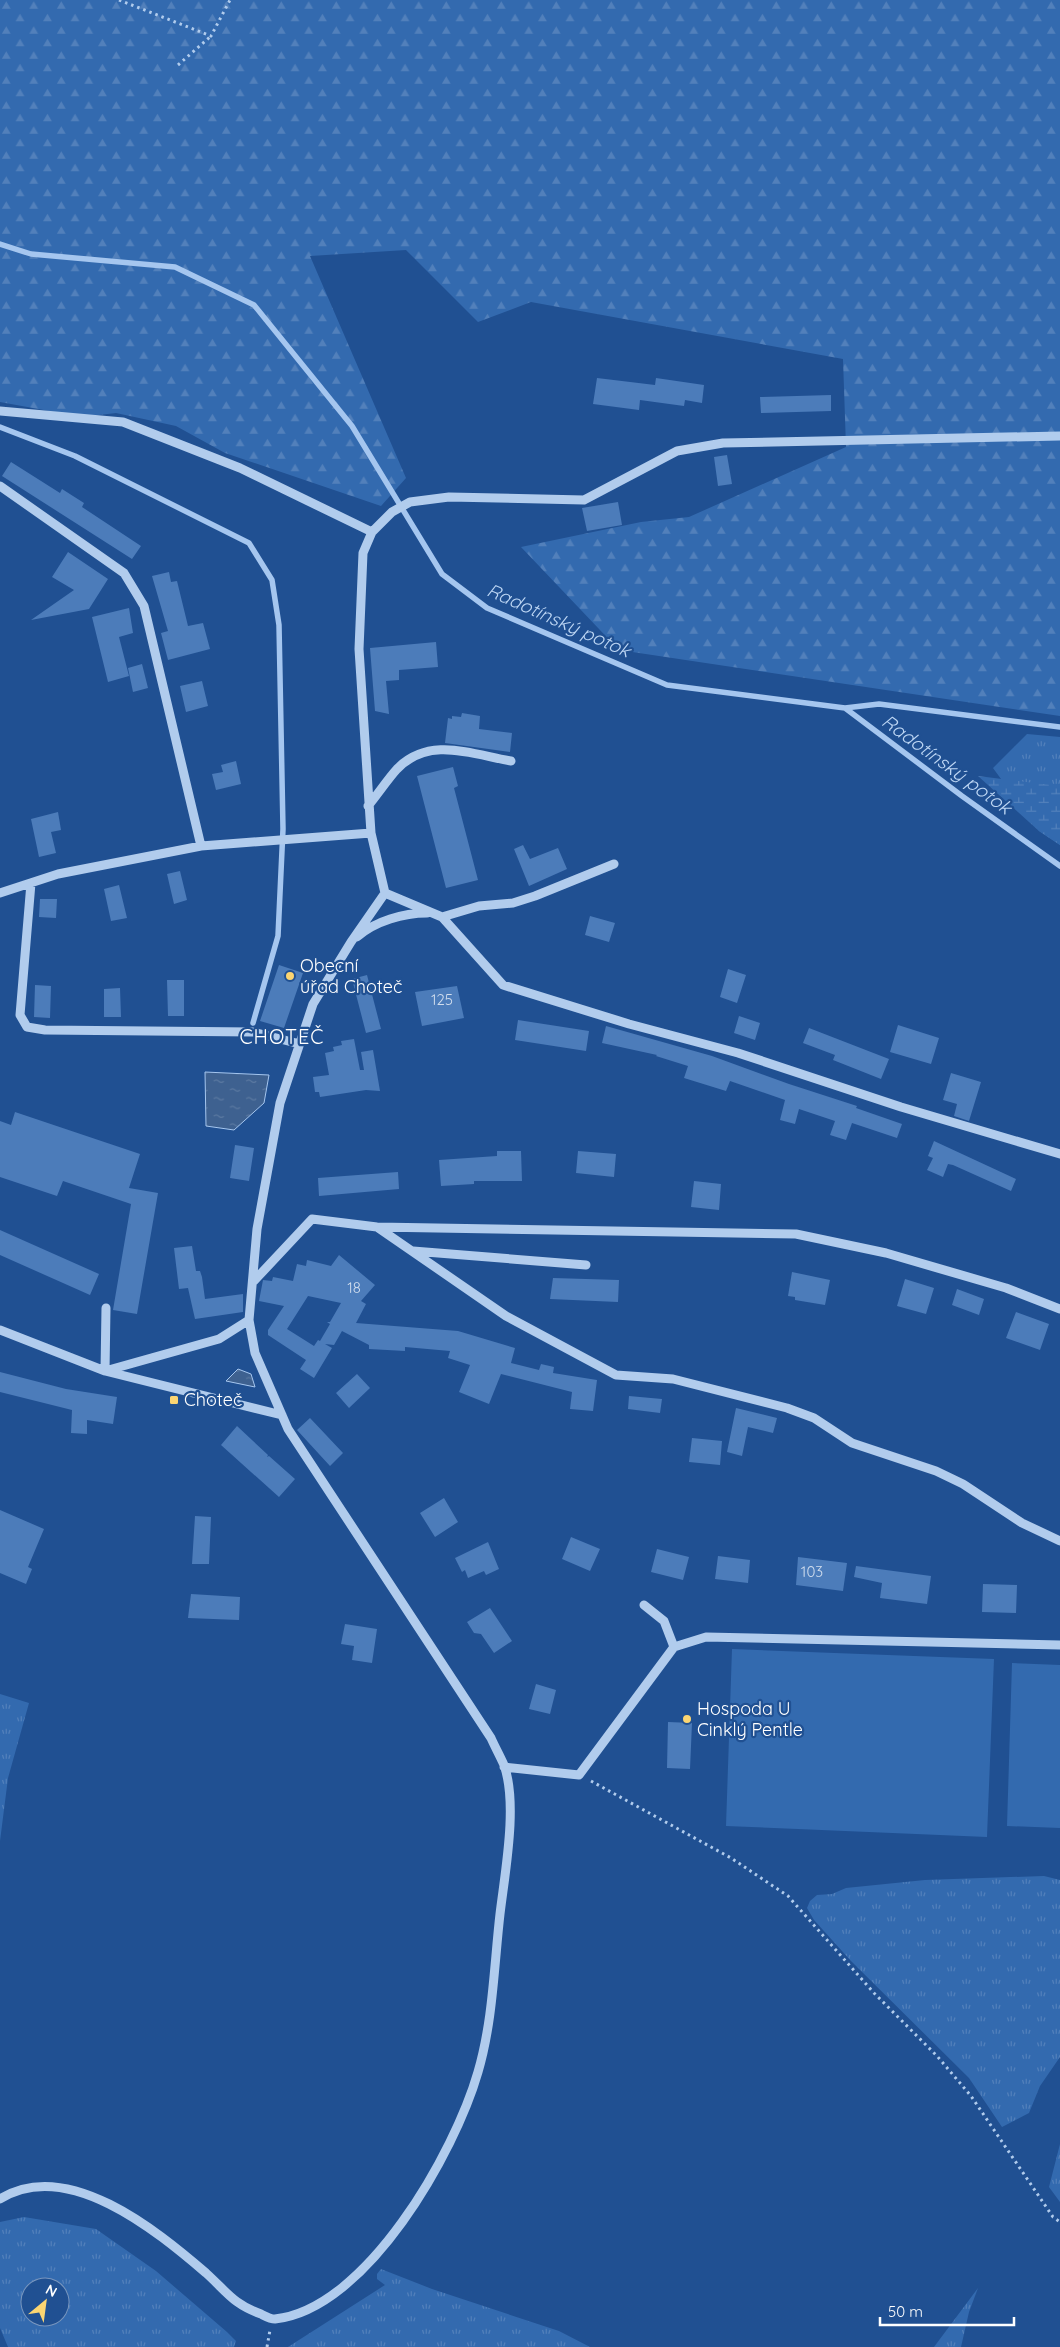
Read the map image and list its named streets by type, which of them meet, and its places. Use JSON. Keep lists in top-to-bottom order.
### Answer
{
  "districts": ["CHOTEČ"],
  "water": ["Radotínský potok"],
  "places": {
    "other": ["Obecní úřad Choteč", "Hospoda U Cinklý Pentle"],
    "transit": ["Choteč"]
  },
  "house_numbers": ["125", "18", "103"],
  "scale_bar": "50 m",
  "north": "top right"
}
